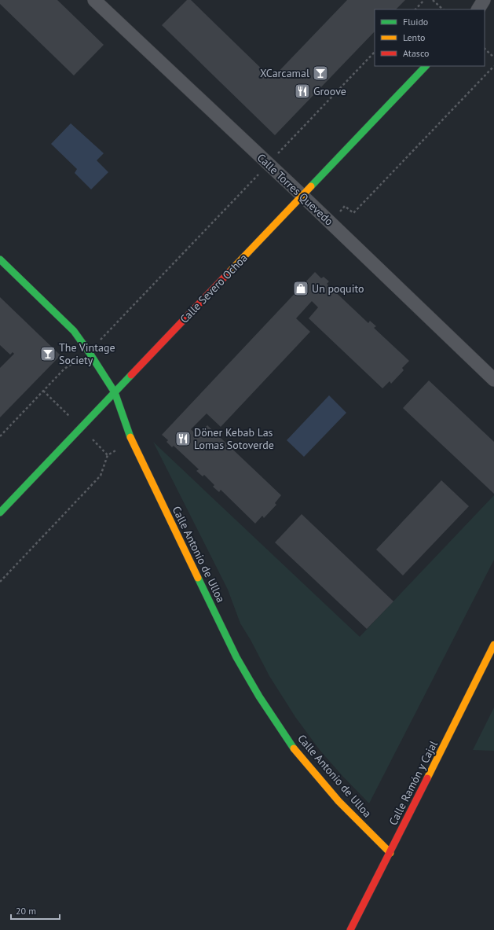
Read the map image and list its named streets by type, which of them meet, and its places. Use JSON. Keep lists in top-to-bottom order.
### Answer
{
  "streets": {
    "street": [
      "Calle Torres Quevedo",
      "Calle Severo Ochoa",
      "Calle Antonio de Ulloa",
      "Calle Ramón y Cajal"
    ]
  },
  "crossings": [
    ["Calle Torres Quevedo", "Calle Severo Ochoa"],
    ["Calle Severo Ochoa", "Calle Antonio de Ulloa"],
    ["Calle Antonio de Ulloa", "Calle Ramón y Cajal"]
  ],
  "places": {
    "bar": ["XCarcamal", "The Vintage Society"],
    "restaurant": ["Groove", "Döner Kebab Las Lomas Sotoverde"],
    "shop": ["Un poquito"]
  },
  "legend": ["Fluido", "Lento", "Atasco"],
  "scale_bar": "20 m"
}
